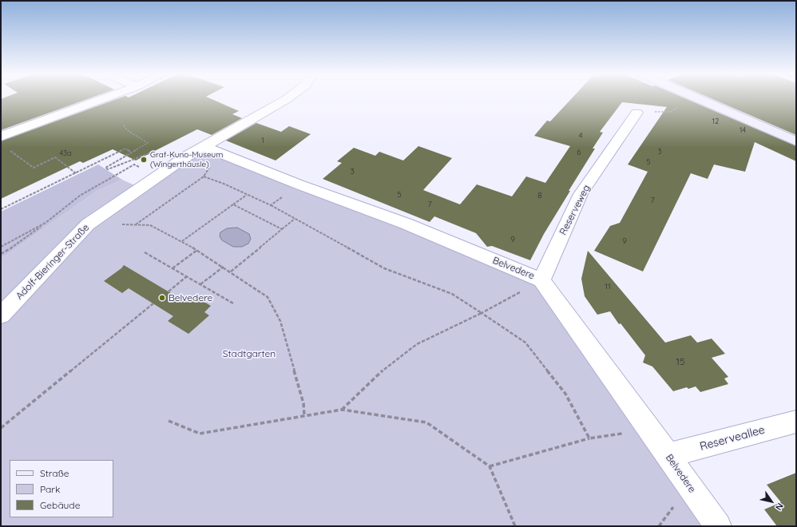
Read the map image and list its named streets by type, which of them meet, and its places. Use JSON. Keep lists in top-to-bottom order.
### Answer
{
  "streets": {
    "street": [
      "Reserveweg",
      "Adolf-Bieringer-Straße",
      "Belvedere",
      "Reserveallee"
    ]
  },
  "crossings": [
    ["Reserveweg", "Belvedere"],
    ["Adolf-Bieringer-Straße", "Belvedere"],
    ["Belvedere", "Reserveallee"]
  ],
  "parks": ["Stadtgarten"],
  "places": ["Graf-Kuno-Museum (Wingerthäusle)", "Belvedere"],
  "house_numbers": [
    "12",
    "14",
    "4",
    "1",
    "3",
    "6",
    "43a",
    "5",
    "3",
    "5",
    "8",
    "7",
    "7",
    "9",
    "9",
    "11",
    "15"
  ],
  "legend": ["Straße", "Park", "Gebäude"],
  "north": "bottom right"
}
